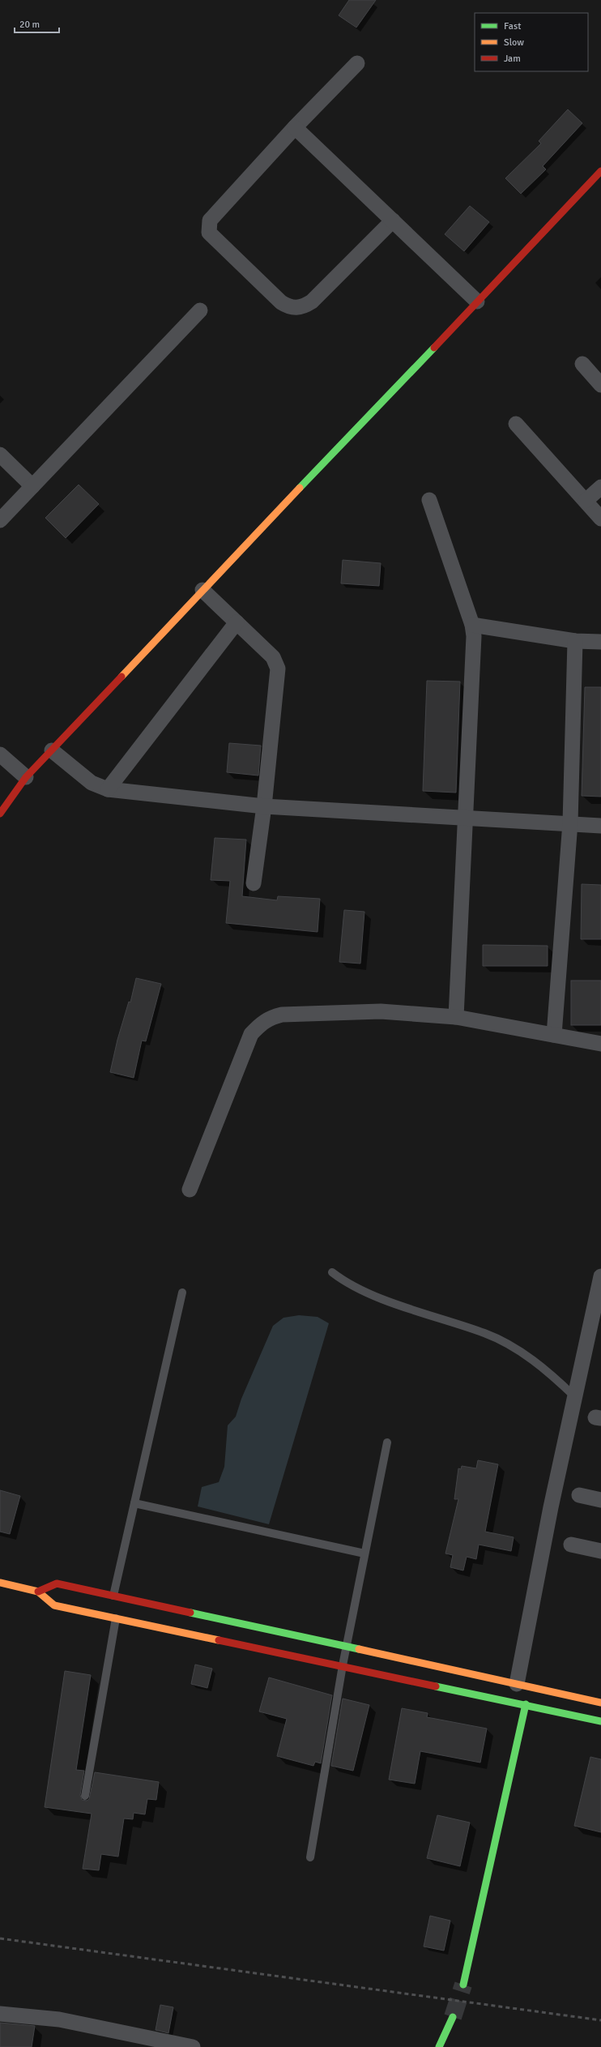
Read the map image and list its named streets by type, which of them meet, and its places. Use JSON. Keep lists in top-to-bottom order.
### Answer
{
  "legend": ["Fast", "Slow", "Jam"],
  "scale_bar": "20 m"
}
